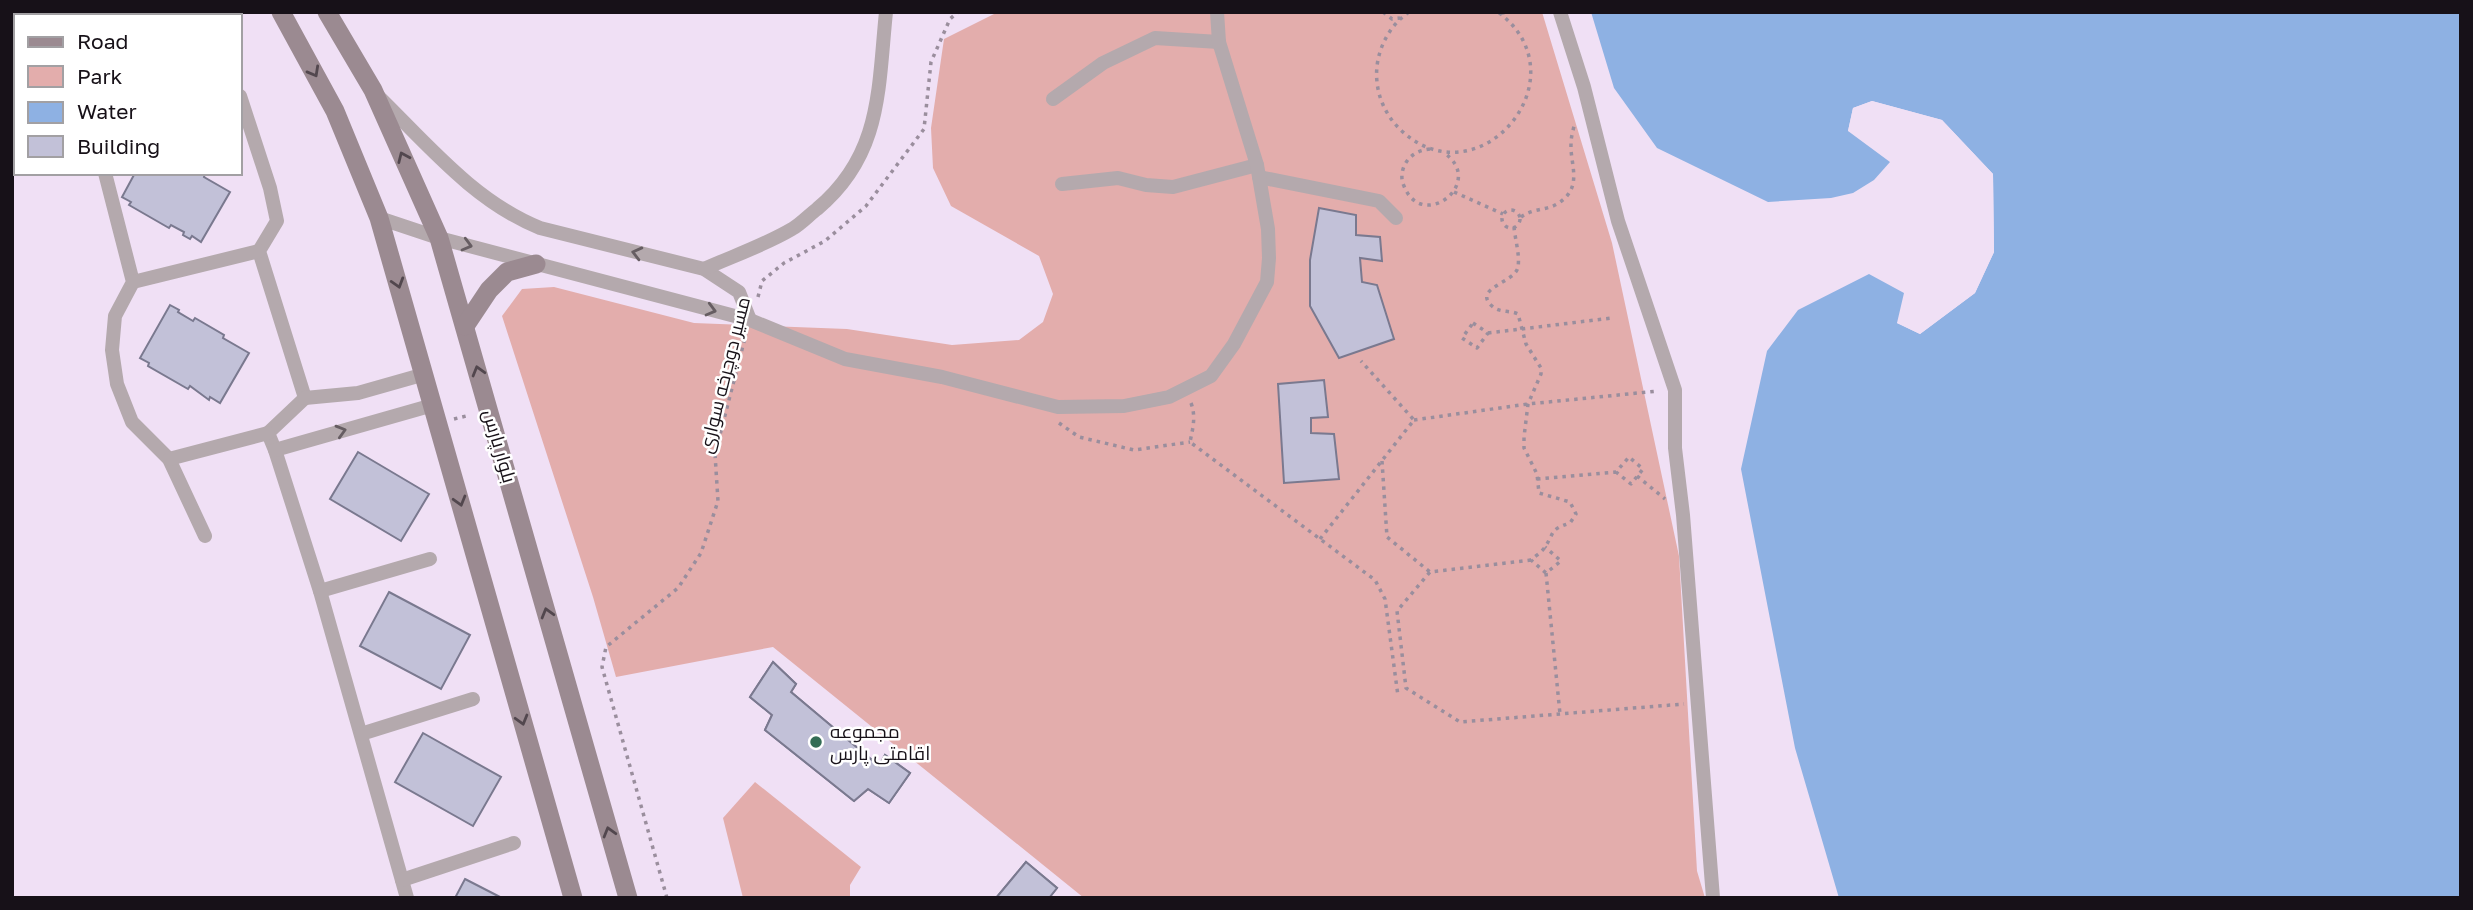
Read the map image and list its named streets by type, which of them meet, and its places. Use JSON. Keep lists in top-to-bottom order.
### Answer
{
  "streets": {
    "main road": ["بلوار پارس"],
    "path": ["مسیر دوچرخه سواری"]
  },
  "places": ["مجموعه اقامتی پارس"],
  "legend": [
    "Road",
    "Park",
    "Water",
    "Building"
  ]
}
